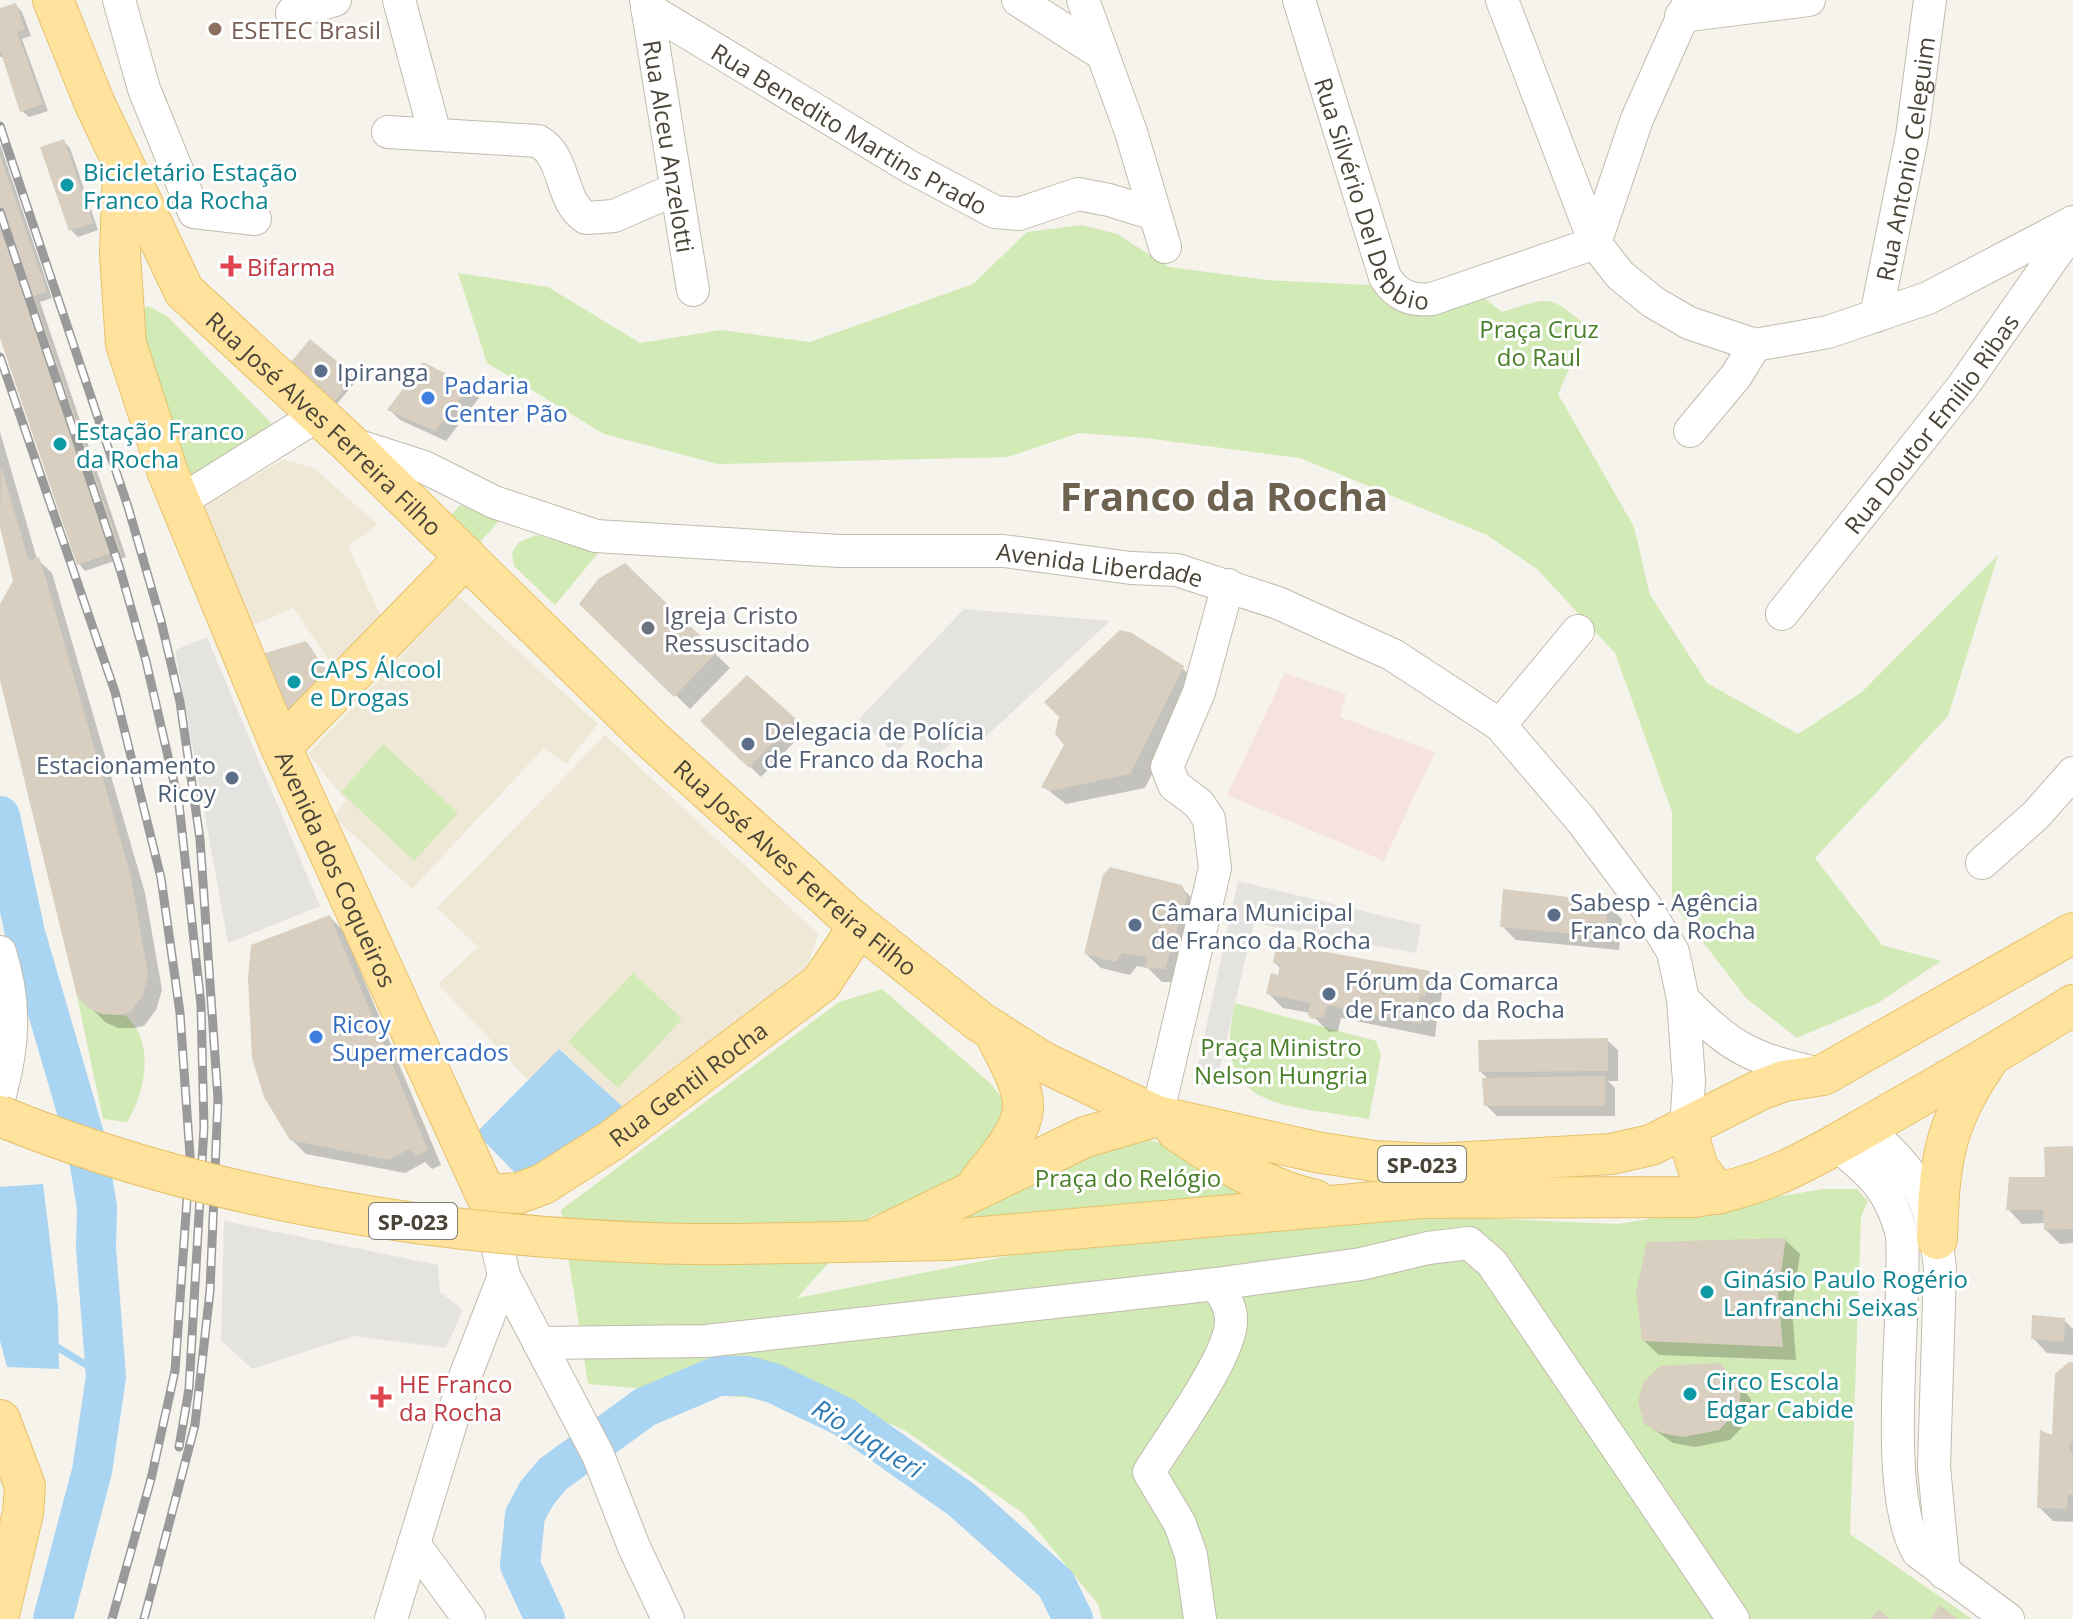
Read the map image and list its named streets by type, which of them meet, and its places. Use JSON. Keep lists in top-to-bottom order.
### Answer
{
  "streets": {
    "main road": [
      "Rua José Alves Ferreira Filho",
      "Avenida dos Coqueiros",
      "Rua Gentil Rocha",
      "SP-023"
    ],
    "street": [
      "Rua Benedito Martins Prado",
      "Rua Alceu Anzelotti",
      "Rua Antonio Celeguim",
      "Rua Silvério Del Debbio",
      "Rua Doutor Emilio Ribas",
      "Avenida Liberdade"
    ]
  },
  "crossings": [
    ["Rua Benedito Martins Prado", "Rua Alceu Anzelotti"],
    ["Rua José Alves Ferreira Filho", "Avenida Liberdade"],
    ["Rua José Alves Ferreira Filho", "Avenida dos Coqueiros"],
    ["Rua José Alves Ferreira Filho", "Rua Gentil Rocha"],
    ["Rua José Alves Ferreira Filho", "SP-023"],
    ["Avenida Liberdade", "SP-023"],
    ["Avenida dos Coqueiros", "Rua Gentil Rocha"]
  ],
  "districts": ["Franco da Rocha"],
  "water": ["Rio Juqueri"],
  "parks": ["Praça Cruz do Raul", "Praça Ministro Nelson Hungria", "Praça do Relógio"],
  "places": {
    "other": [
      "ESETEC Brasil",
      "Bicicletário Estação Franco da Rocha",
      "Ipiranga",
      "Padaria Center Pão",
      "Estação Franco da Rocha",
      "Igreja Cristo Ressuscitado",
      "CAPS Álcool e Drogas",
      "Delegacia de Polícia de Franco da Rocha",
      "Estacionamento Ricoy",
      "Sabesp - Agência Franco da Rocha",
      "Câmara Municipal de Franco da Rocha",
      "Fórum da Comarca de Franco da Rocha",
      "Ricoy Supermercados",
      "Ginásio Paulo Rogério Lanfranchi Seixas",
      "Circo Escola Edgar Cabide"
    ],
    "health": ["Bifarma", "HE Franco da Rocha"]
  }
}
